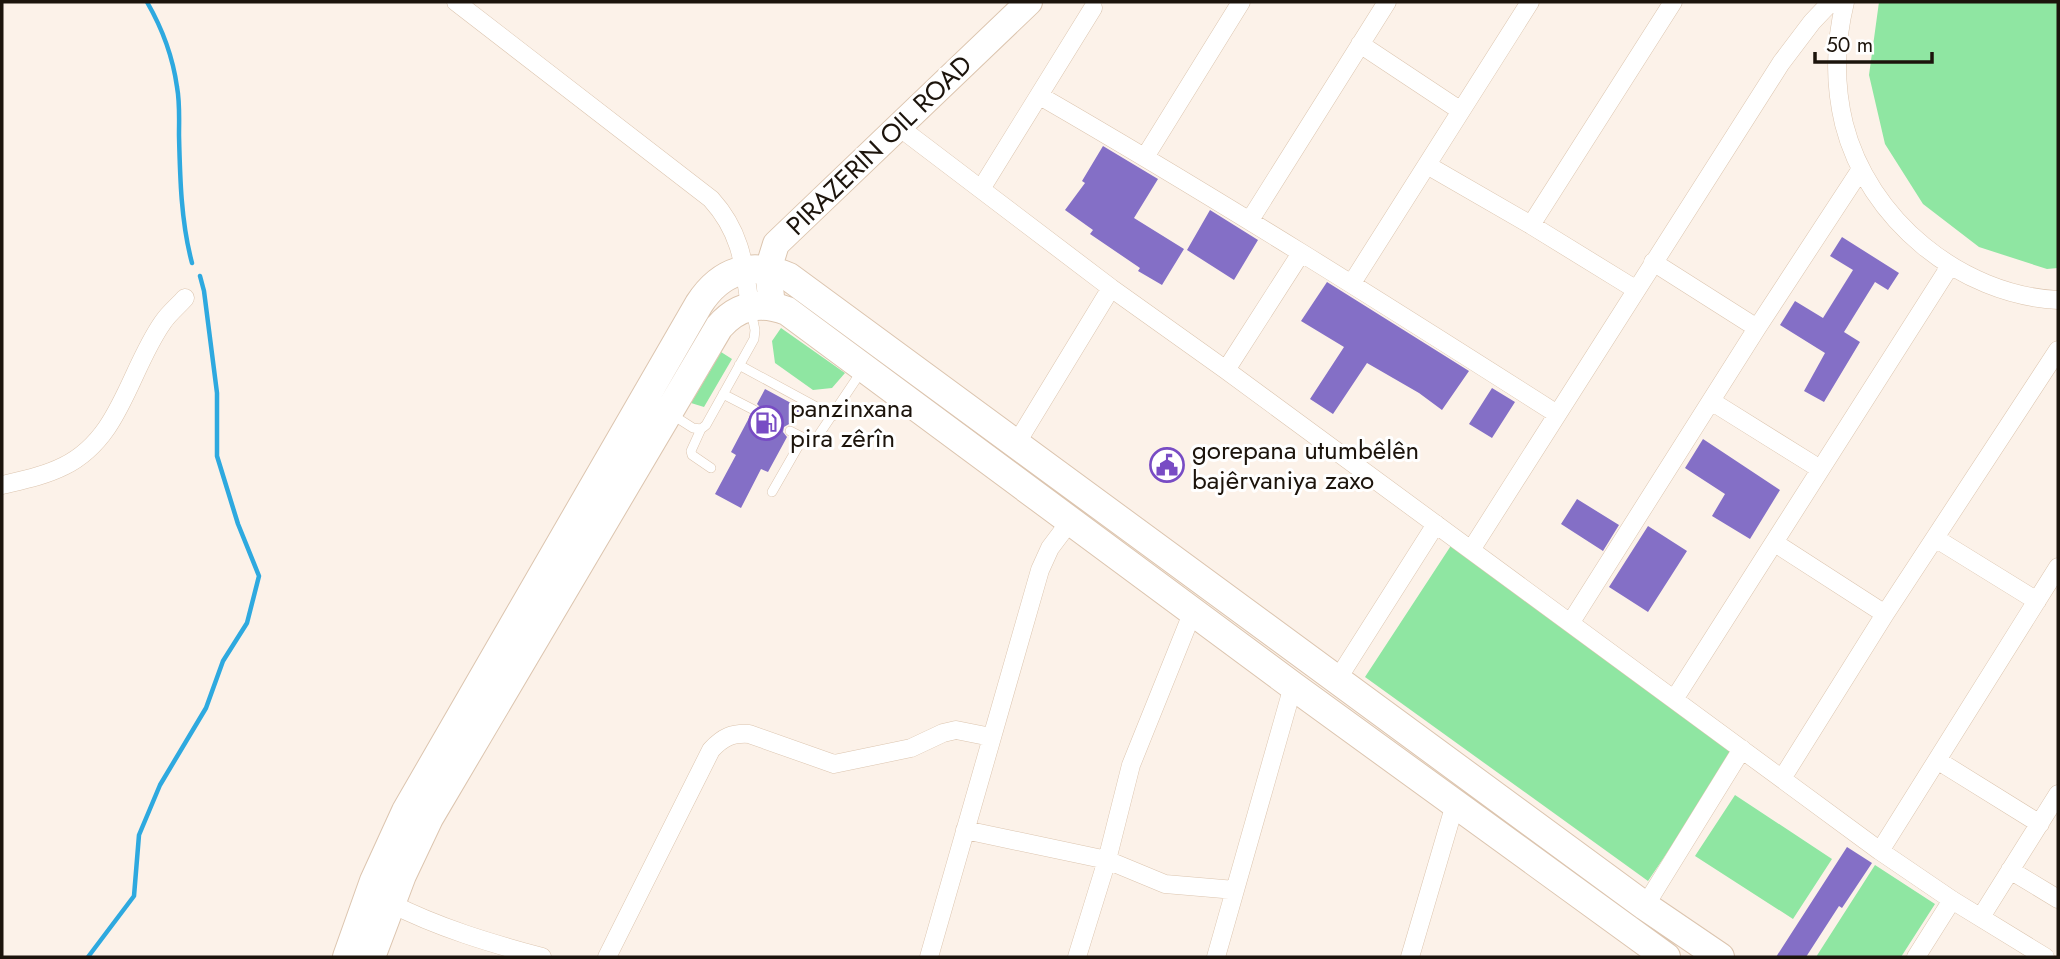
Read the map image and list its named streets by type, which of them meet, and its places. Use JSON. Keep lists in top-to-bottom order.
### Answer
{
  "streets": {
    "main road": ["PIRAZERIN OIL ROAD"]
  },
  "places": {
    "fuel station": ["panzinxana pira zêrîn"],
    "public building": ["gorepana utumbêlên bajêrvaniya zaxo"]
  },
  "scale_bar": "50 m"
}
